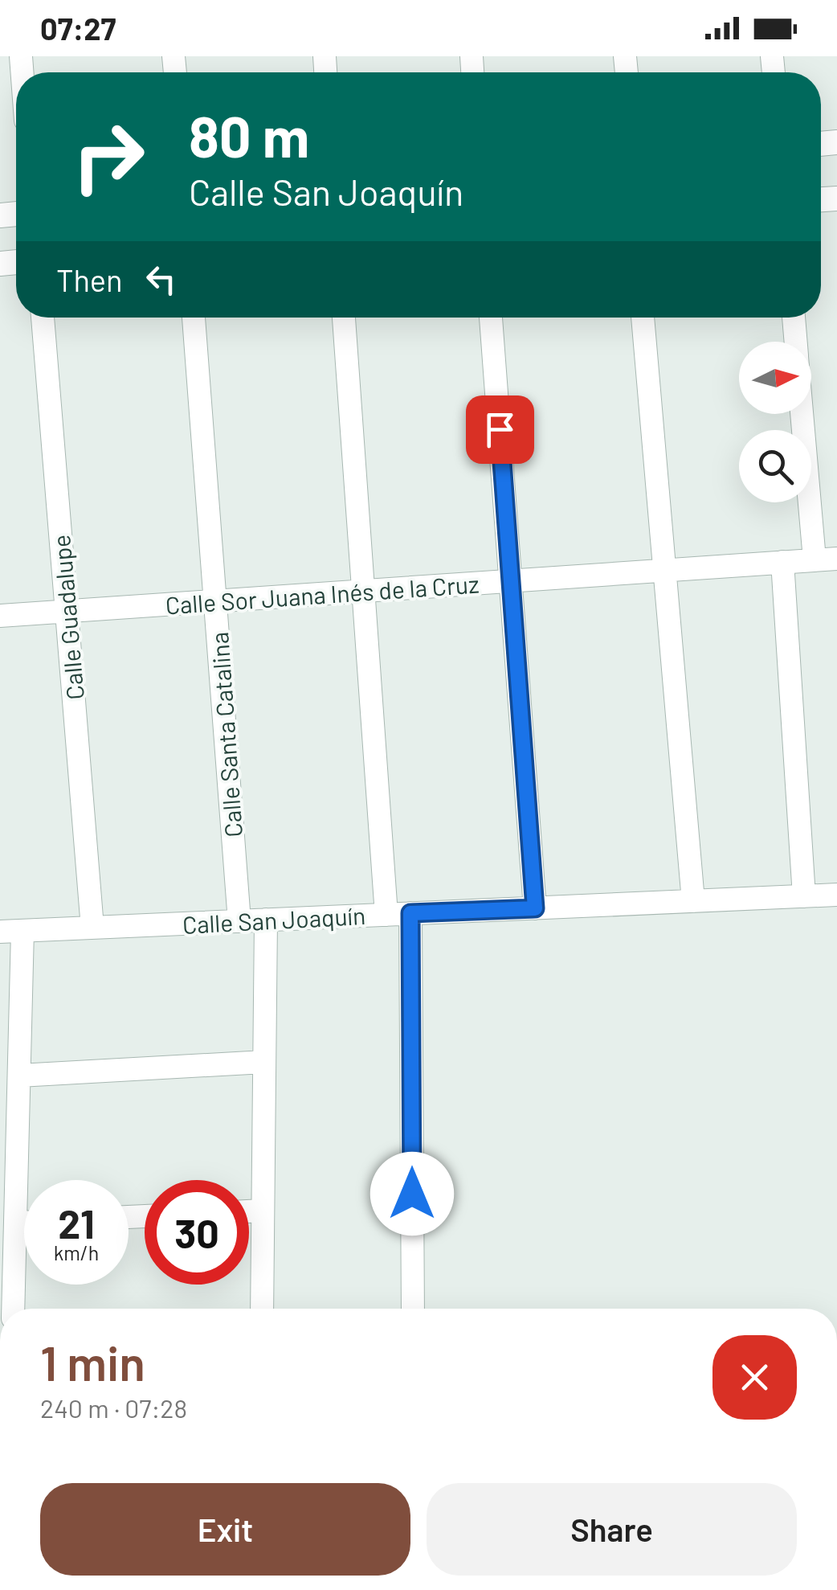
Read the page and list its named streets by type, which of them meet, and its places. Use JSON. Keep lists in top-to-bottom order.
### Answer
{
  "streets": {
    "street": [
      "Calle Sor Juana Inés de la Cruz",
      "Calle Guadalupe",
      "Calle Santa Catalina",
      "Calle San Joaquín"
    ]
  },
  "crossings": [
    ["Calle Sor Juana Inés de la Cruz", "Calle Guadalupe"],
    ["Calle Sor Juana Inés de la Cruz", "Calle Santa Catalina"],
    ["Calle Guadalupe", "Calle San Joaquín"],
    ["Calle Santa Catalina", "Calle San Joaquín"]
  ],
  "north": "right",
  "page": {
    "status": "07:27",
    "turn": ["80 m", "Calle San Joaquín"],
    "then": "Then",
    "speed": "21 km/h",
    "limit": "30",
    "heading": ["1 min", "240 m · 07:28"],
    "buttons": ["Exit", "Share"]
  }
}
